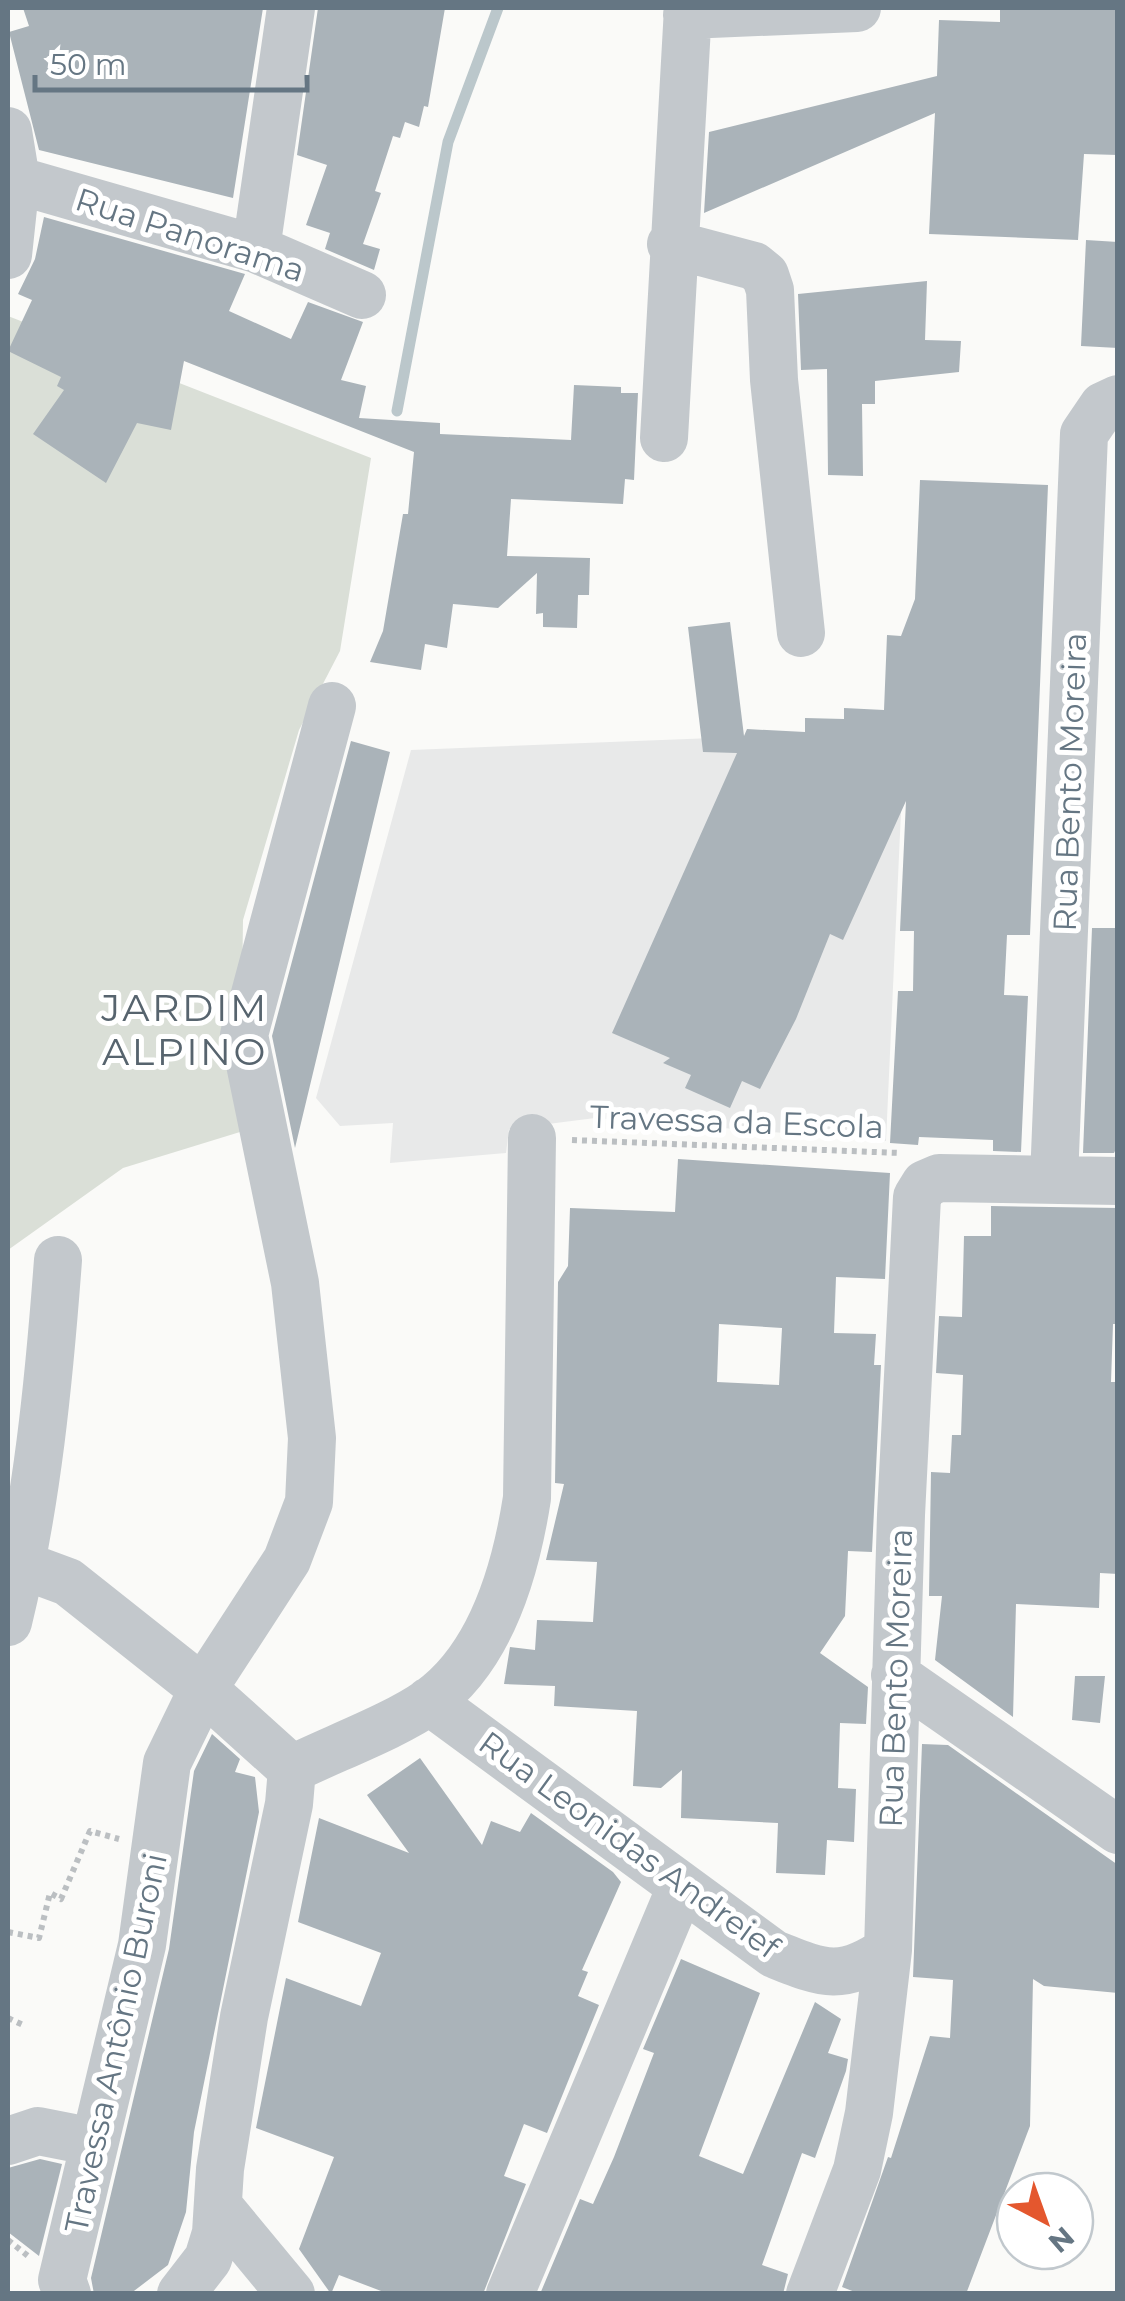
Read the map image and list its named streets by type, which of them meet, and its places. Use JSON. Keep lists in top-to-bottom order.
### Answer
{
  "streets": {
    "street": [
      "Rua Panorama",
      "Rua Bento Moreira",
      "Rua Leonidas Andreief",
      "Travessa Antônio Buroni"
    ],
    "path": ["Travessa da Escola"]
  },
  "crossings": [
    ["Rua Bento Moreira", "Travessa da Escola"],
    ["Rua Bento Moreira", "Rua Leonidas Andreief"]
  ],
  "districts": ["JARDIM ALPINO"],
  "scale_bar": "50 m",
  "north": "bottom right"
}
